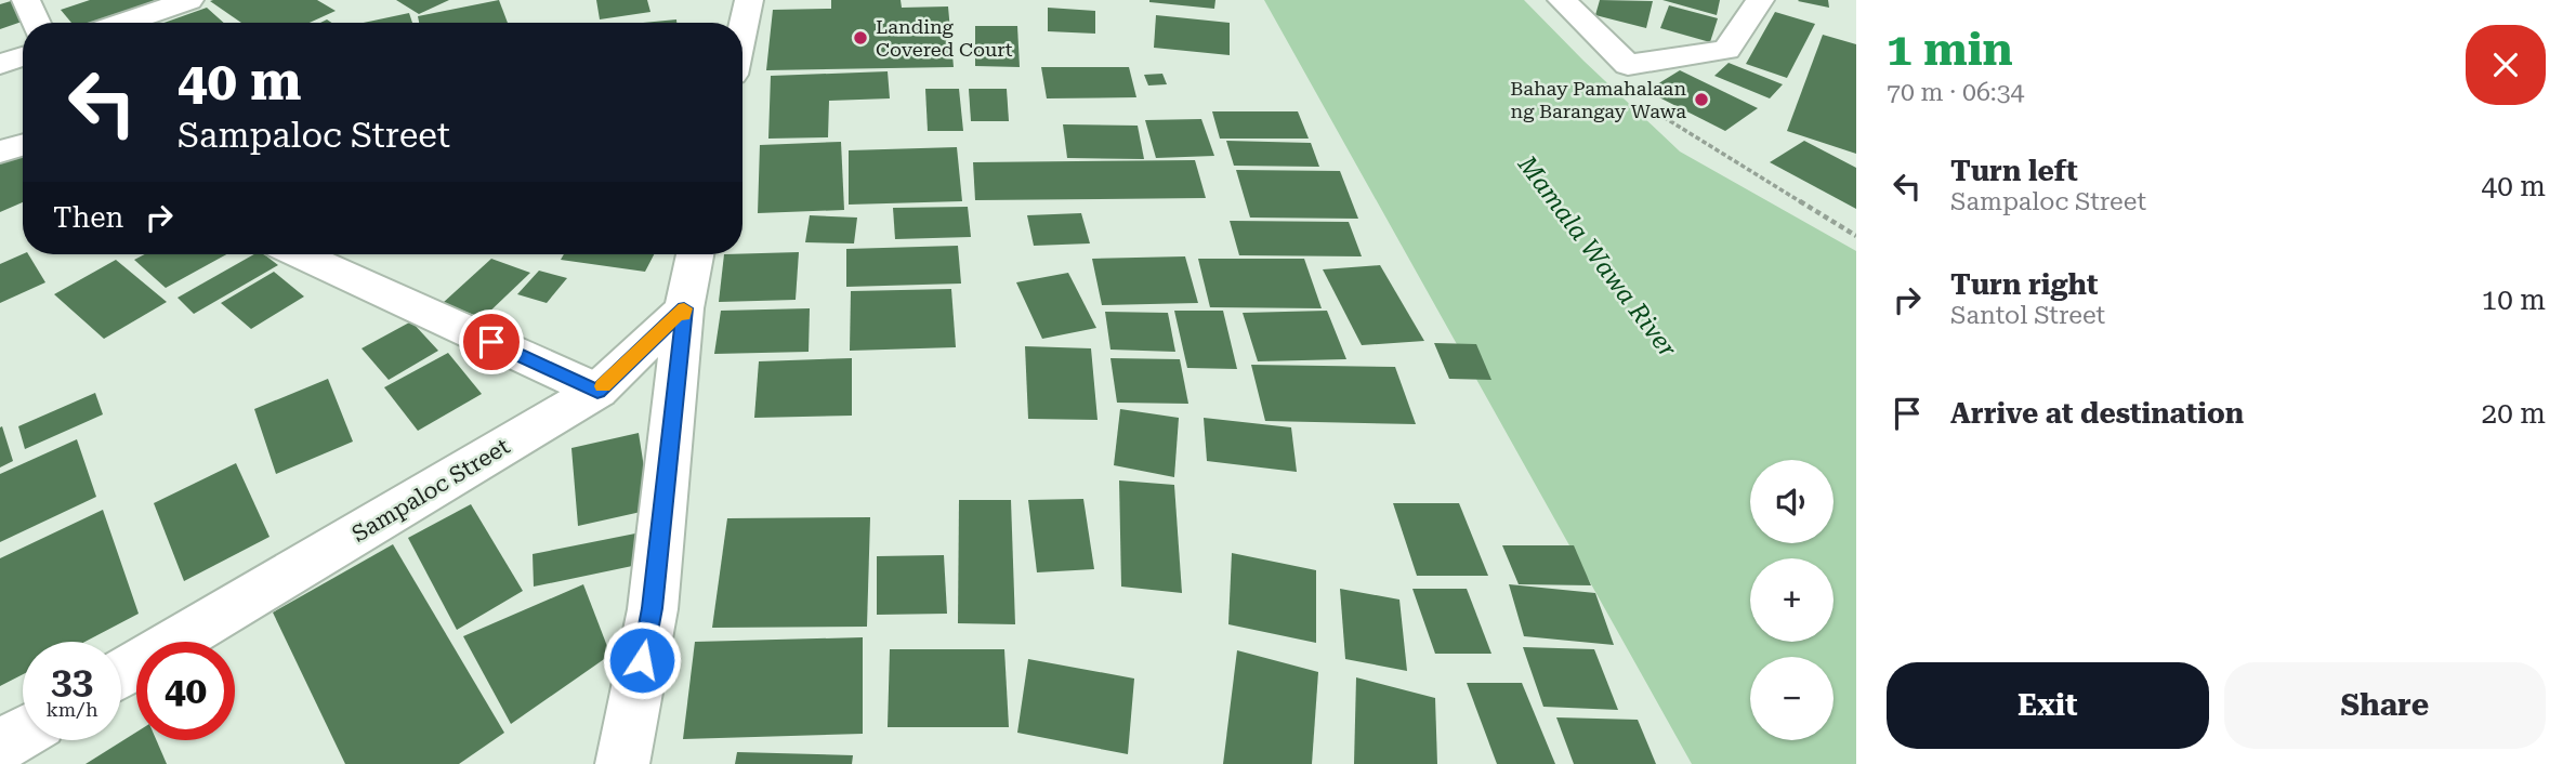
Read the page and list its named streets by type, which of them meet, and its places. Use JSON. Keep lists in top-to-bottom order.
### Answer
{
  "streets": {
    "street": ["Sampaloc Street"]
  },
  "water": ["Mamala Wawa River"],
  "places": ["Landing Covered Court", "Bahay Pamahalaan ng Barangay Wawa"],
  "page": {
    "heading": ["1 min", "70 m · 06:34"],
    "turn": ["40 m", "Sampaloc Street"],
    "list": [
      {
        "name": "Turn left",
        "note": "Sampaloc Street",
        "value": "40 m"
      },
      {
        "name": "Turn right",
        "note": "Santol Street",
        "value": "10 m"
      },
      {
        "name": "Arrive at destination",
        "value": "20 m"
      }
    ],
    "then": "Then",
    "map_buttons": ["+", "−"],
    "speed": "33 km/h",
    "limit": "40",
    "buttons": ["Exit", "Share"]
  }
}
